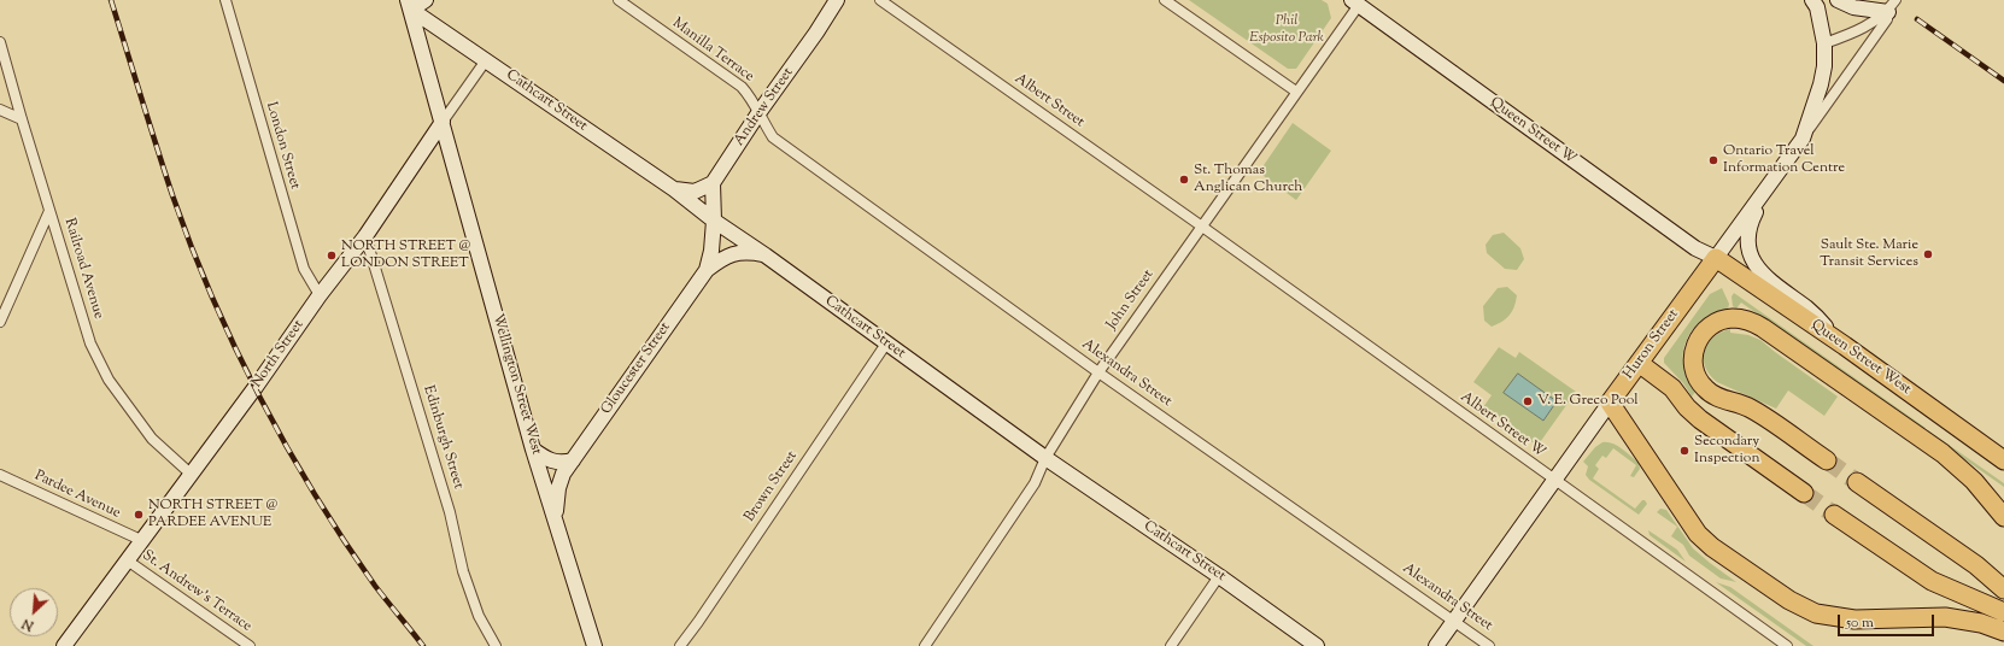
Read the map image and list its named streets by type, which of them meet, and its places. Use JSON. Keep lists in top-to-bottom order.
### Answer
{
  "streets": {
    "highway": ["Huron Street", "Queen Street West"],
    "main road": [
      "Cathcart Street",
      "Andrew Street",
      "Queen Street W",
      "North Street",
      "Gloucester Street",
      "Wellington Street West"
    ],
    "street": [
      "Manilla Terrace",
      "Albert Street",
      "London Street",
      "Railroad Avenue",
      "John Street",
      "Alexandra Street",
      "Albert Street W",
      "Edinburgh Street",
      "Brown Street",
      "Pardee Avenue",
      "St. Andrew's Terrace"
    ]
  },
  "crossings": [
    ["Manilla Terrace", "Andrew Street"],
    ["Manilla Terrace", "Alexandra Street"],
    ["Cathcart Street", "John Street"],
    ["Cathcart Street", "North Street"],
    ["Cathcart Street", "Gloucester Street"],
    ["Cathcart Street", "Wellington Street West"],
    ["Cathcart Street", "Brown Street"],
    ["Albert Street", "John Street"],
    ["Albert Street", "Albert Street W"],
    ["Andrew Street", "Alexandra Street"],
    ["Queen Street W", "John Street"],
    ["Queen Street W", "Huron Street"],
    ["Queen Street W", "Queen Street West"],
    ["London Street", "North Street"],
    ["Railroad Avenue", "North Street"],
    ["John Street", "Alexandra Street"],
    ["John Street", "Albert Street W"],
    ["Huron Street", "Queen Street West"],
    ["Huron Street", "Alexandra Street"],
    ["Huron Street", "Albert Street W"],
    ["North Street", "Wellington Street West"],
    ["North Street", "Edinburgh Street"],
    ["North Street", "Pardee Avenue"],
    ["North Street", "St. Andrew's Terrace"],
    ["Gloucester Street", "Wellington Street West"]
  ],
  "parks": ["Phil Esposito Park"],
  "places": [
    "Ontario Travel Information Centre",
    "St. Thomas Anglican Church",
    "Sault Ste. Marie Transit Services",
    "NORTH STREET @ LONDON STREET",
    "V. E. Greco Pool",
    "Secondary Inspection",
    "NORTH STREET @ PARDEE AVENUE"
  ],
  "scale_bar": "50 m",
  "north": "bottom left"
}
